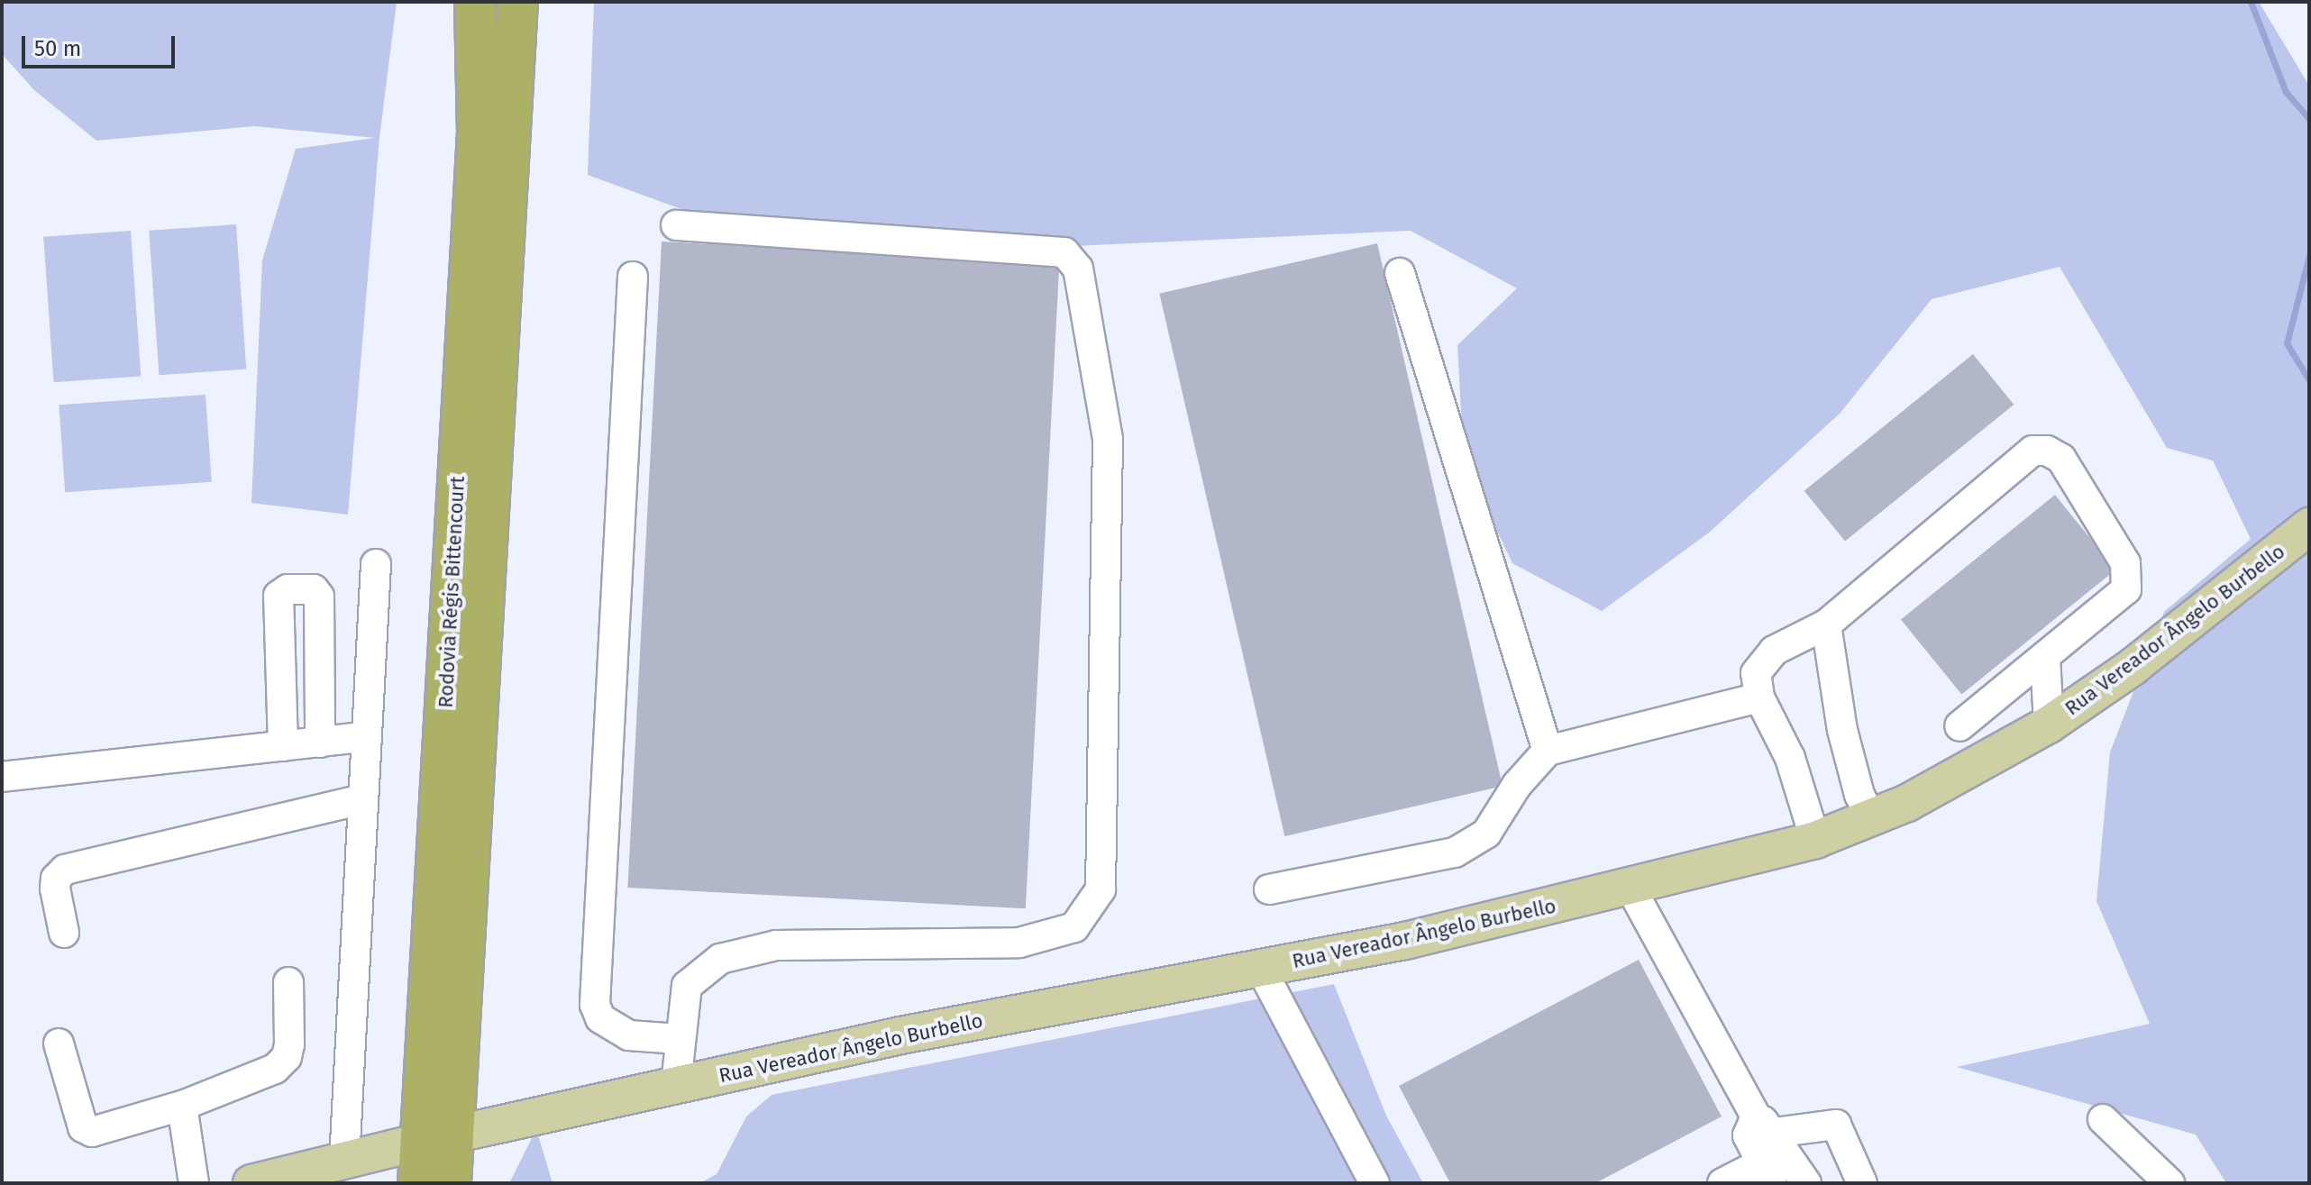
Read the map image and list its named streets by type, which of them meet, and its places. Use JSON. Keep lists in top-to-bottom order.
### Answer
{
  "streets": {
    "highway": ["Rodovia Régis Bittencourt"],
    "main road": ["Rua Vereador Ângelo Burbello"]
  },
  "crossings": [
    ["Rodovia Régis Bittencourt", "Rua Vereador Ângelo Burbello"]
  ],
  "scale_bar": "50 m"
}
